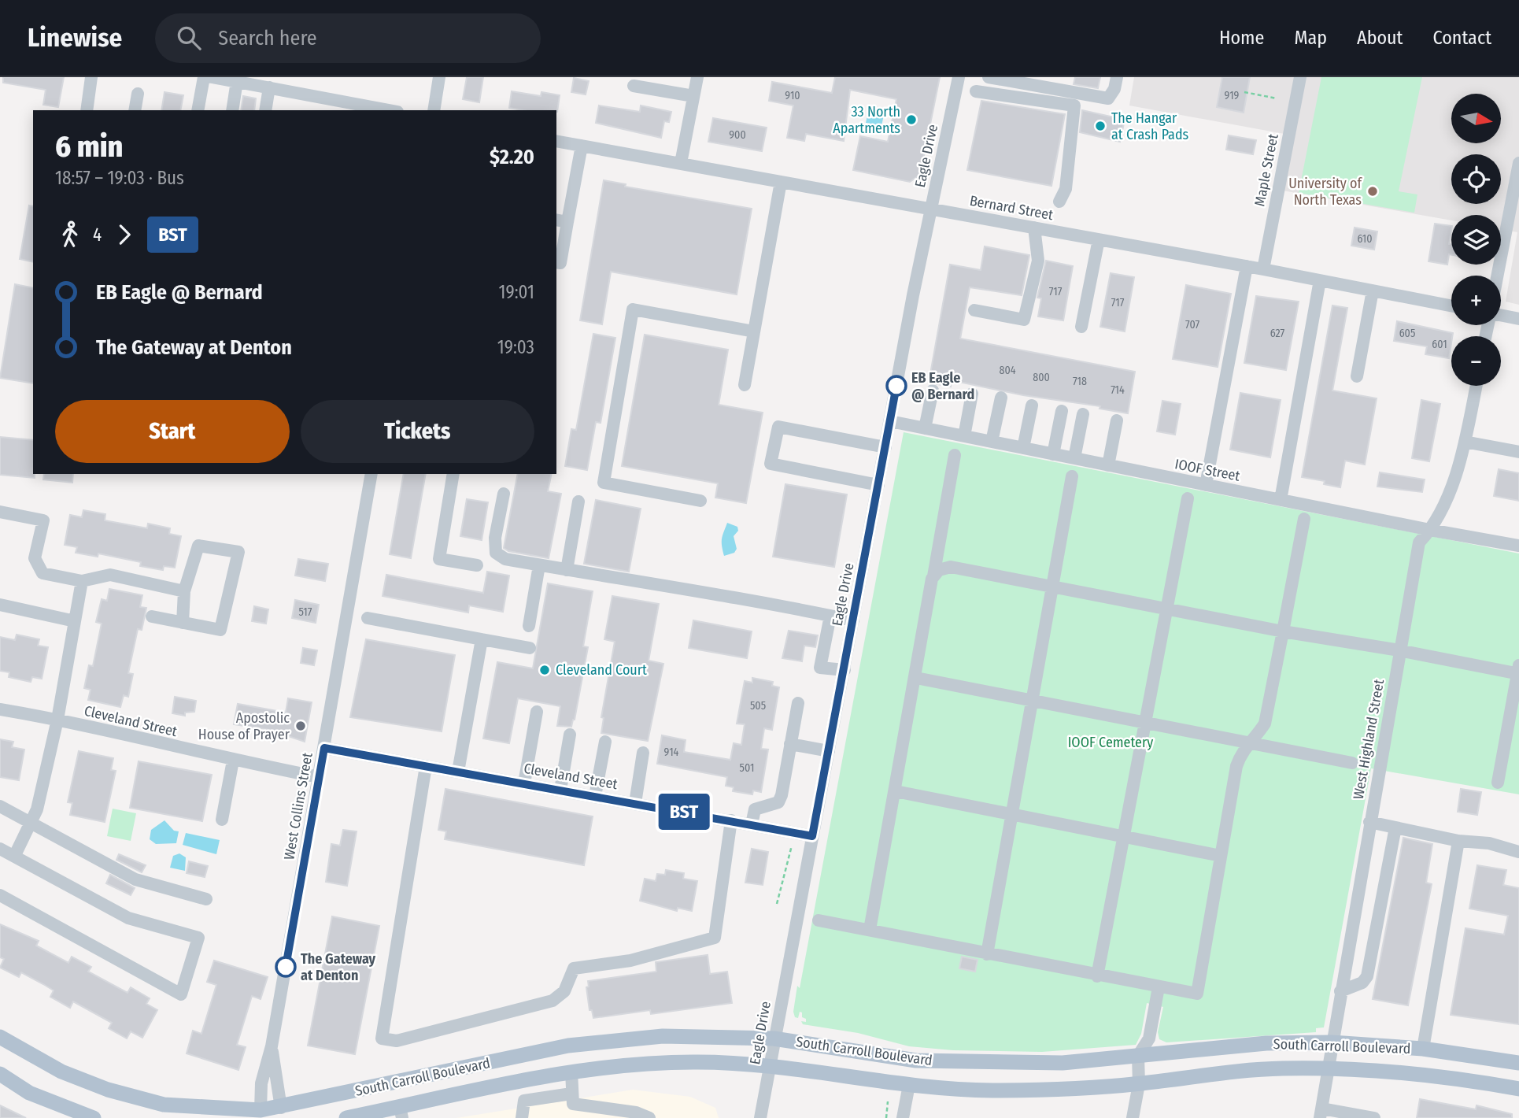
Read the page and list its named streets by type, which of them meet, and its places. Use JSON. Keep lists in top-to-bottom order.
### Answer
{
  "streets": {
    "main road": ["South Carroll Boulevard"],
    "street": [
      "Eagle Drive",
      "Maple Street",
      "Bernard Street",
      "IOOF Street",
      "Cleveland Street",
      "West Highland Street",
      "West Collins Street"
    ]
  },
  "crossings": [
    ["Eagle Drive", "Bernard Street"],
    ["Eagle Drive", "IOOF Street"],
    ["Eagle Drive", "Cleveland Street"],
    ["Eagle Drive", "South Carroll Boulevard"],
    ["Maple Street", "Bernard Street"],
    ["IOOF Street", "West Highland Street"],
    ["Cleveland Street", "West Collins Street"],
    ["West Highland Street", "South Carroll Boulevard"],
    ["West Collins Street", "South Carroll Boulevard"]
  ],
  "parks": ["IOOF Cemetery"],
  "places": [
    "33 North Apartments",
    "The Hangar at Crash Pads",
    "University of North Texas",
    "EB Eagle @ Bernard",
    "Cleveland Court",
    "Apostolic House of Prayer",
    "The Gateway at Denton"
  ],
  "lines": ["bus line BST"],
  "house_numbers": [
    "910",
    "919",
    "900",
    "610",
    "717",
    "717",
    "707",
    "627",
    "605",
    "601",
    "804",
    "800",
    "718",
    "714",
    "517",
    "505",
    "914",
    "501"
  ],
  "north": "right",
  "page": {
    "header": "Linewise",
    "search": "Search here",
    "nav": [
      "Home",
      "Map",
      "About",
      "Contact"
    ],
    "on_map": "BST",
    "map_buttons": ["+", "−"],
    "heading": ["6 min", "18:57 – 19:03 · Bus", "$2.20"],
    "legs": ["4", "BST"],
    "list": [
      {
        "name": "EB Eagle @ Bernard",
        "value": "19:01"
      },
      {
        "name": "The Gateway at Denton",
        "value": "19:03"
      }
    ],
    "buttons": ["Start", "Tickets"]
  }
}
